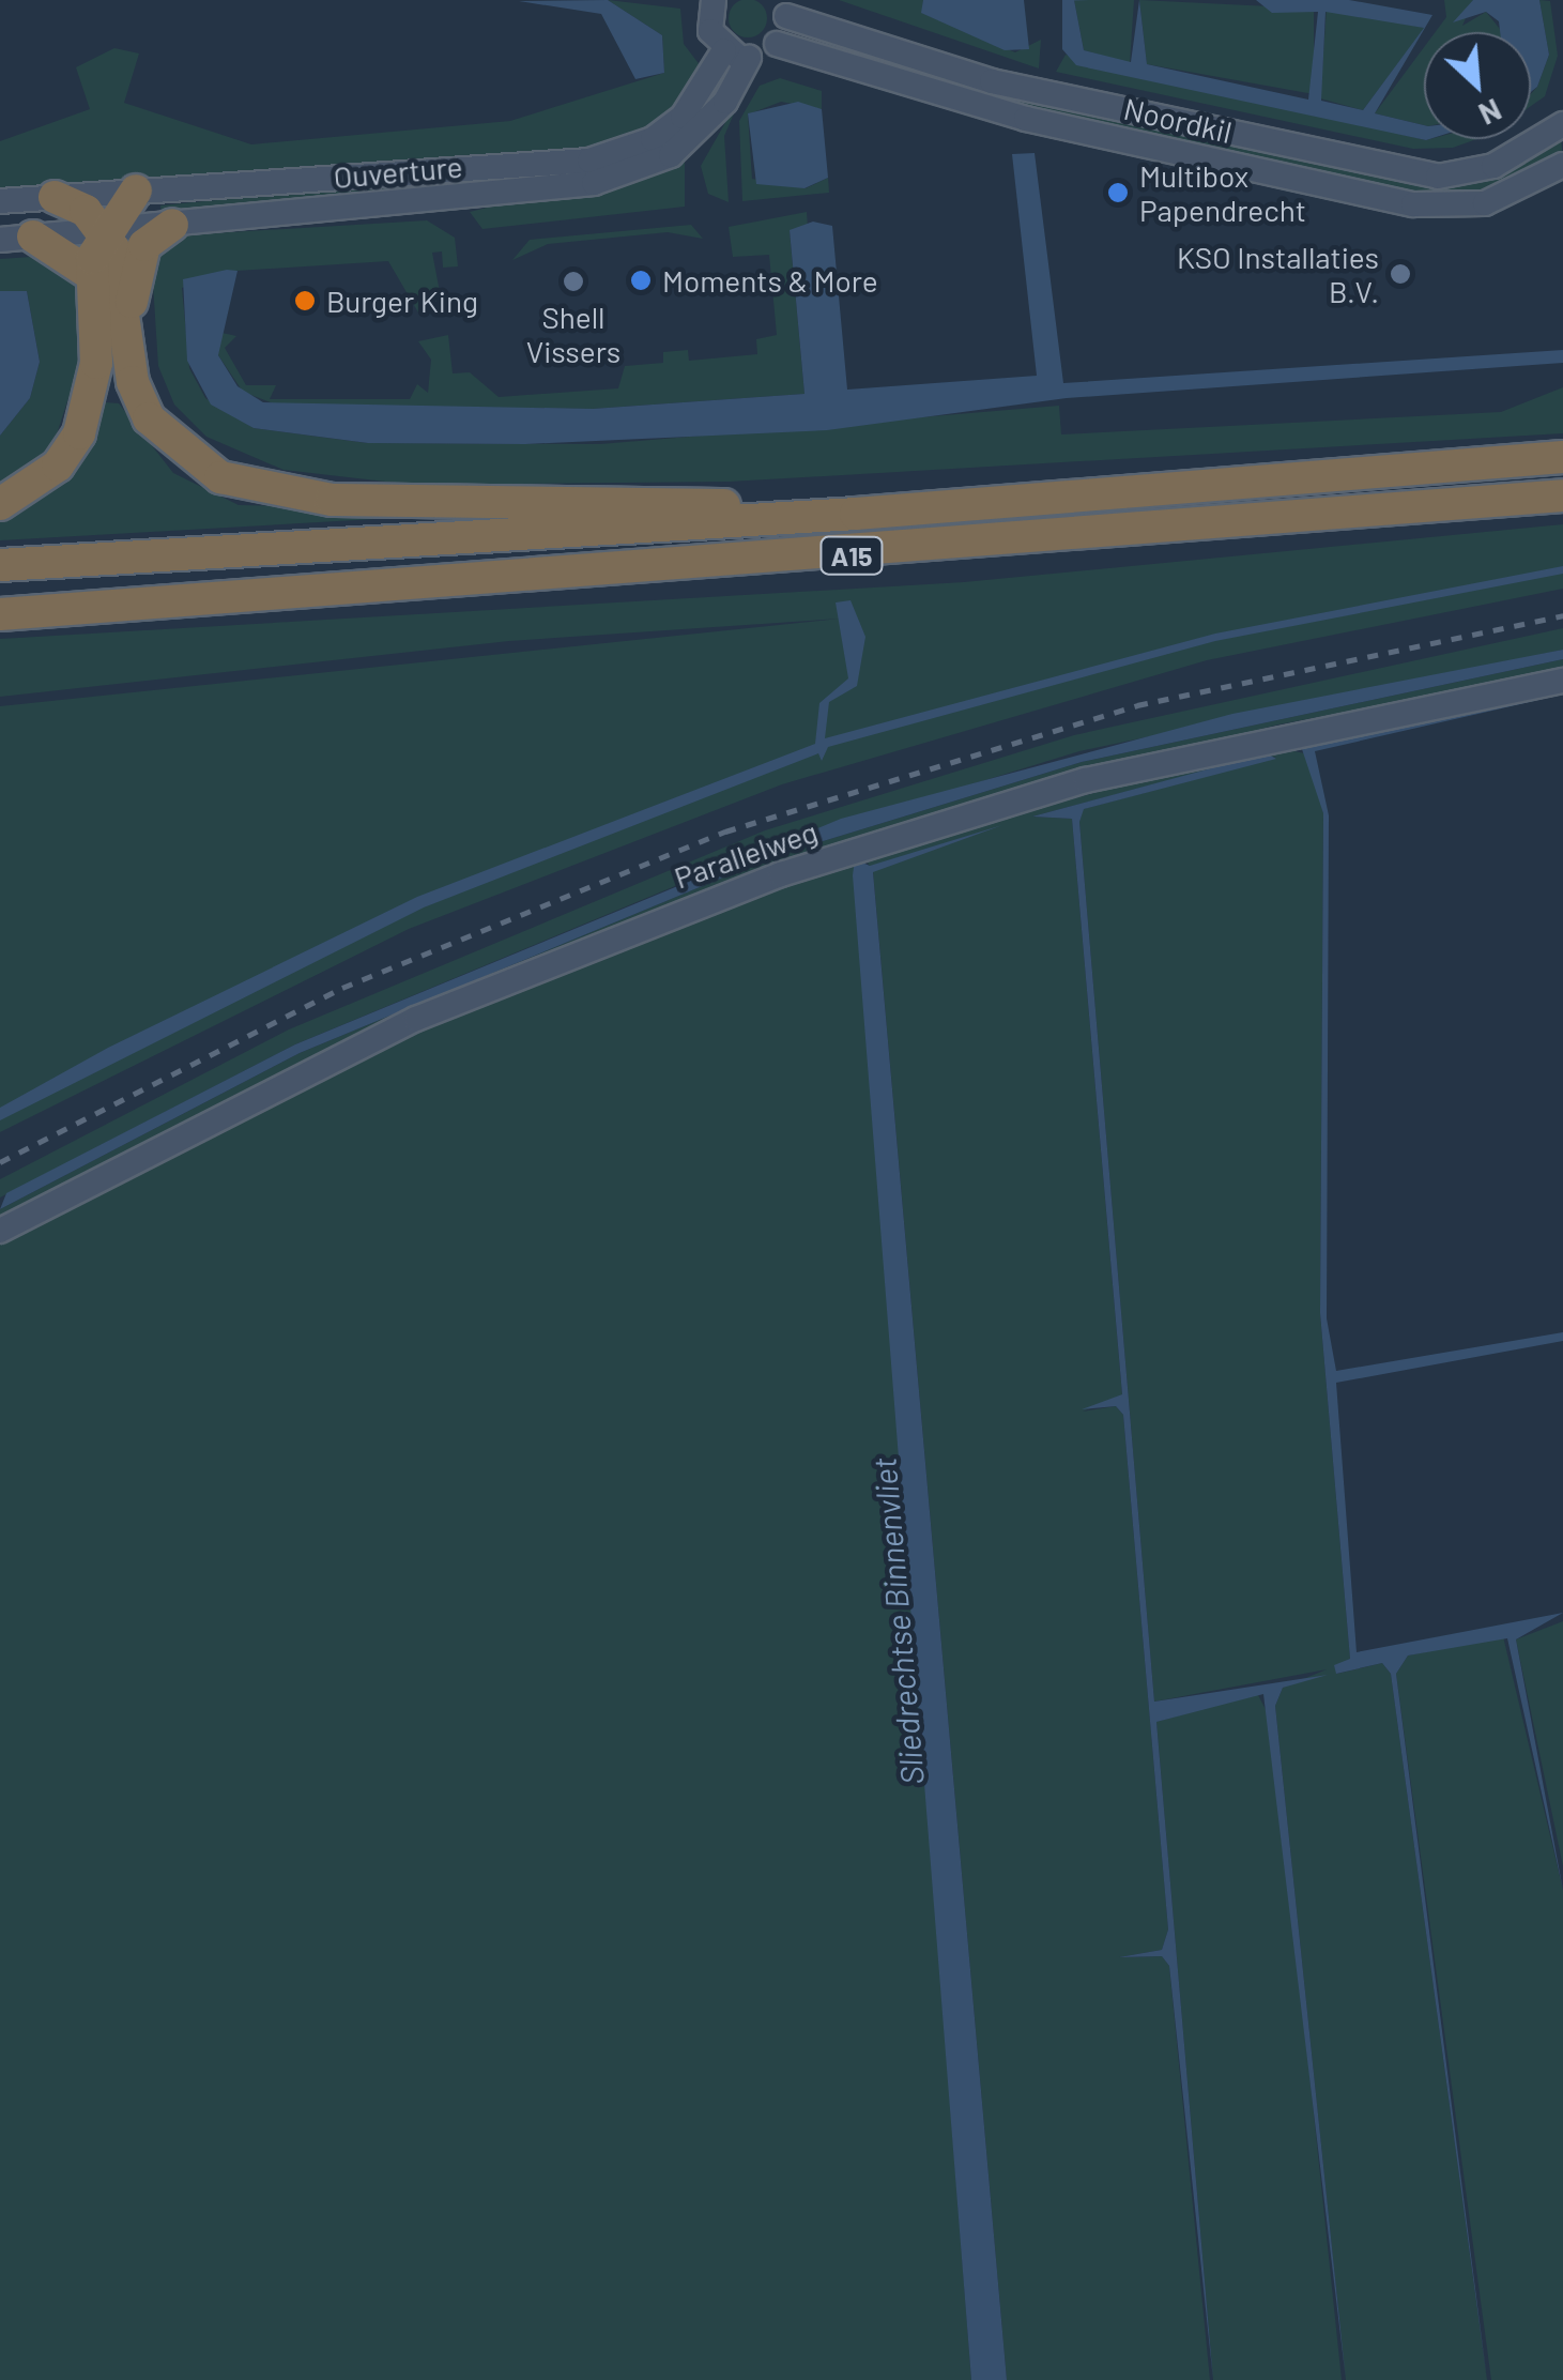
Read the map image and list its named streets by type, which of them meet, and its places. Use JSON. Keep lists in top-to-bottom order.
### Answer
{
  "streets": {
    "highway": ["A15"],
    "street": ["Noordkil", "Ouverture", "Parallelweg"]
  },
  "crossings": [
    ["Ouverture", "A15"]
  ],
  "water": ["Sliedrechtse Binnenvliet"],
  "places": [
    "Multibox Papendrecht",
    "KSO Installaties B.V.",
    "Moments & More",
    "Shell Vissers",
    "Burger King"
  ],
  "north": "bottom right"
}
